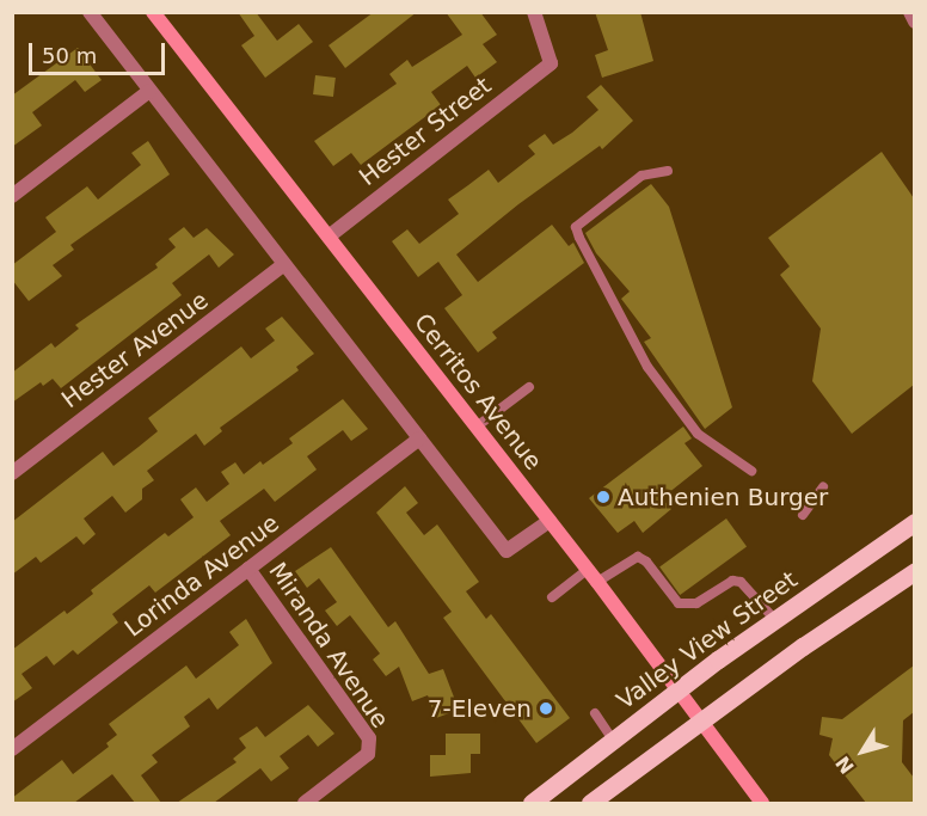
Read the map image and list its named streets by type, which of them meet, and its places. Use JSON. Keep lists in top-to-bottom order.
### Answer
{
  "streets": {
    "main road": ["Cerritos Avenue", "Valley View Street"],
    "street": [
      "Hester Street",
      "Hester Avenue",
      "Lorinda Avenue",
      "Miranda Avenue"
    ]
  },
  "crossings": [
    ["Hester Street", "Cerritos Avenue"],
    ["Cerritos Avenue", "Valley View Street"],
    ["Lorinda Avenue", "Miranda Avenue"]
  ],
  "places": ["Authenien Burger", "7-Eleven"],
  "scale_bar": "50 m",
  "north": "bottom left"
}
